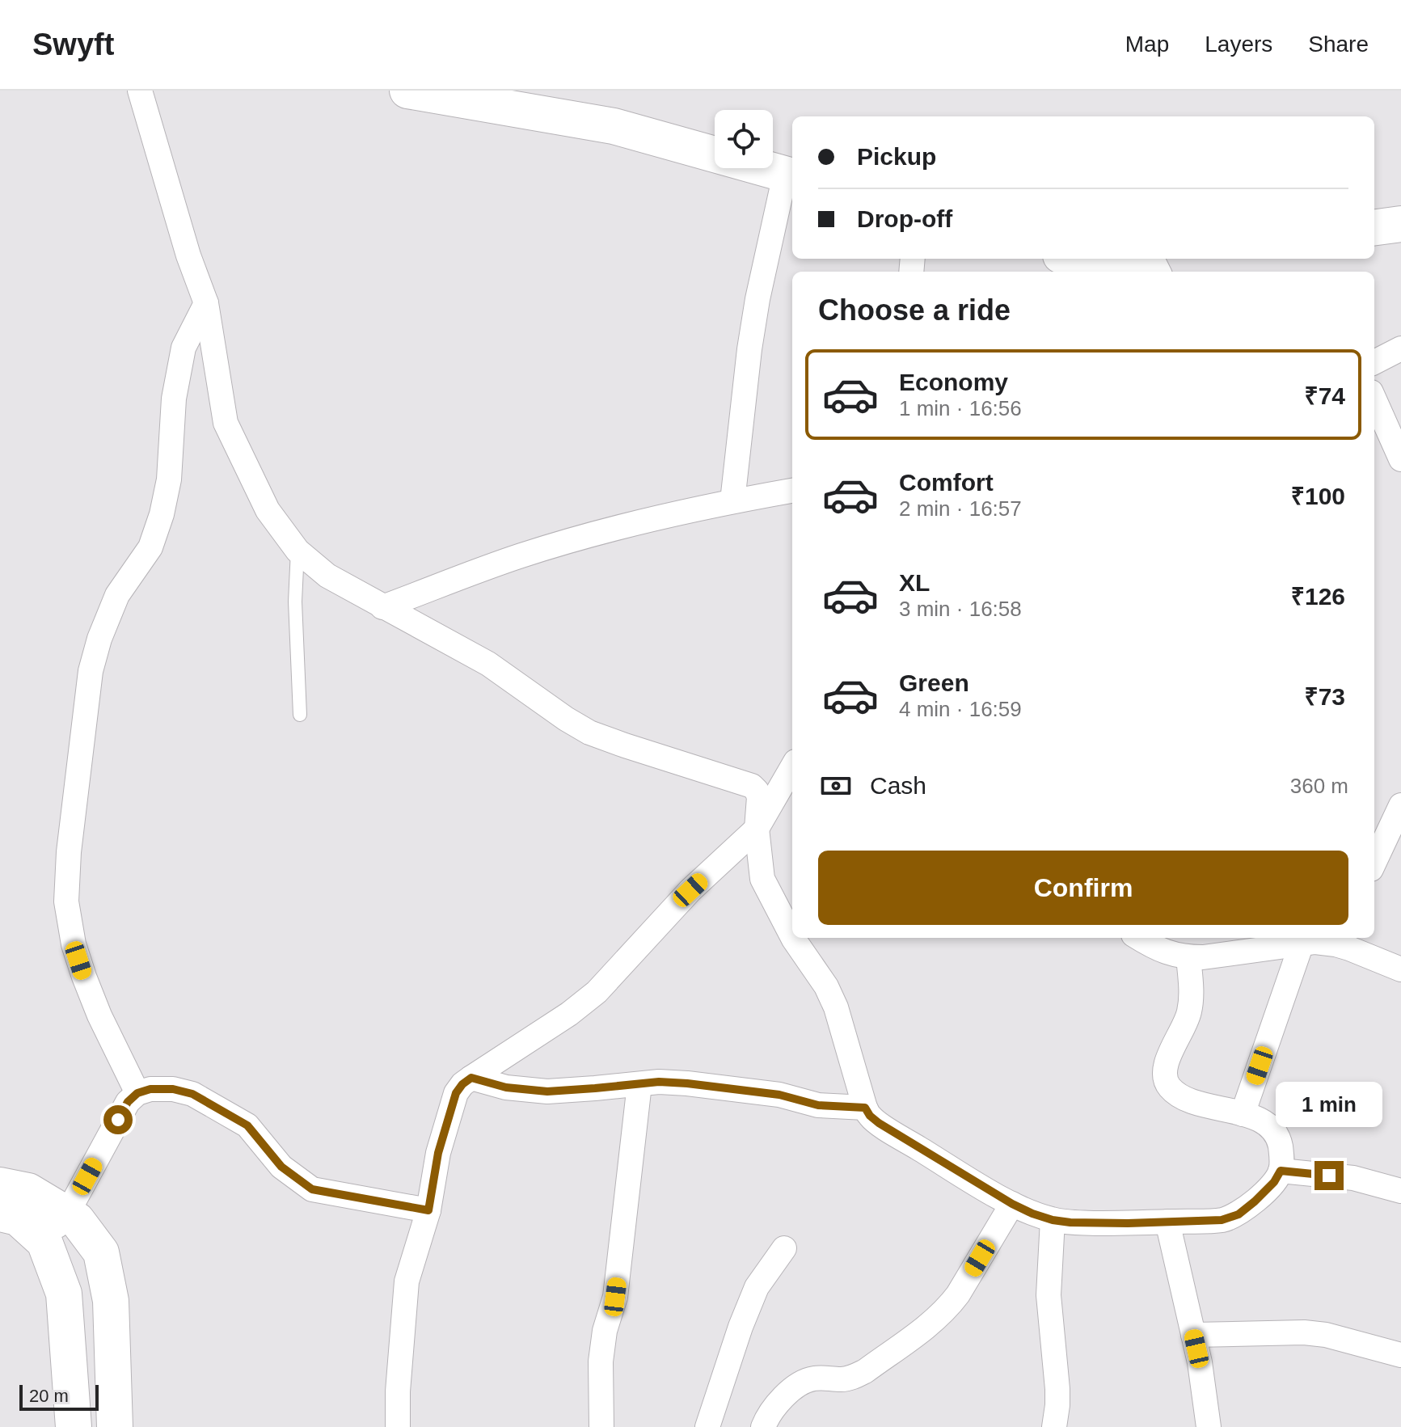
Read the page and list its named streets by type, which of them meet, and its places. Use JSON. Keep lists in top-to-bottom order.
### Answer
{
  "scale_bar": "20 m",
  "page": {
    "header": "Swyft",
    "nav": ["Map", "Layers", "Share"],
    "banner": ["Pickup", "Drop-off"],
    "heading": "Choose a ride",
    "list": [
      {
        "name": "Economy",
        "note": "1 min · 16:56",
        "value": "₹74"
      },
      {
        "name": "Comfort",
        "note": "2 min · 16:57",
        "value": "₹100"
      },
      {
        "name": "XL",
        "note": "3 min · 16:58",
        "value": "₹126"
      },
      {
        "name": "Green",
        "note": "4 min · 16:59",
        "value": "₹73"
      }
    ],
    "pay": ["Cash", "360 m"],
    "buttons": "Confirm",
    "bubble": "1 min",
    "scale": "20 m"
  }
}
